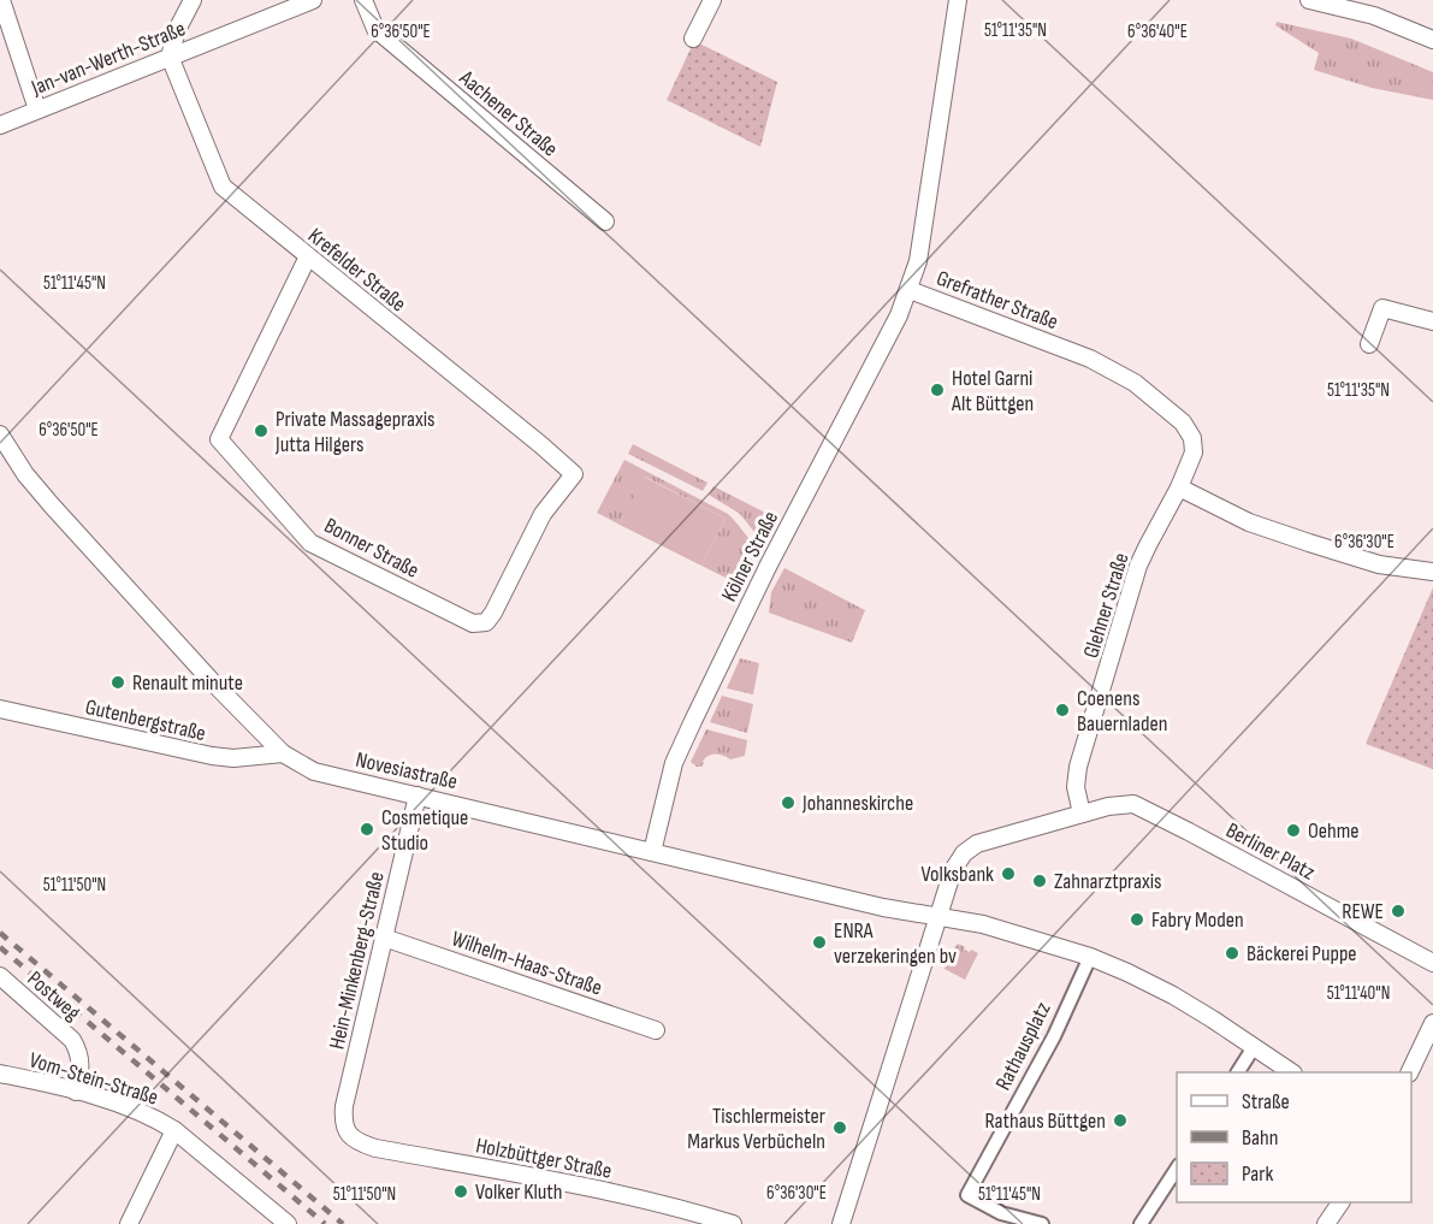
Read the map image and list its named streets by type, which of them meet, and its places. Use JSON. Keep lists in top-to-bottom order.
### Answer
{
  "streets": {
    "street": [
      "Jan-van-Werth-Straße",
      "Aachener Straße",
      "Krefelder Straße",
      "Grefrather Straße",
      "Bonner Straße",
      "Kölner Straße",
      "Glehner Straße",
      "Gutenbergstraße",
      "Novesiastraße",
      "Berliner Platz",
      "Hein-Minkenberg-Straße",
      "Wilhelm-Haas-Straße",
      "Postweg",
      "Rathausplatz",
      "Vom-Stein-Straße",
      "Holzbüttger Straße"
    ]
  },
  "crossings": [
    ["Jan-van-Werth-Straße", "Krefelder Straße"],
    ["Krefelder Straße", "Bonner Straße"],
    ["Grefrather Straße", "Kölner Straße"],
    ["Grefrather Straße", "Glehner Straße"],
    ["Kölner Straße", "Novesiastraße"],
    ["Glehner Straße", "Berliner Platz"],
    ["Gutenbergstraße", "Novesiastraße"],
    ["Novesiastraße", "Hein-Minkenberg-Straße"],
    ["Hein-Minkenberg-Straße", "Wilhelm-Haas-Straße"],
    ["Hein-Minkenberg-Straße", "Holzbüttger Straße"],
    ["Postweg", "Vom-Stein-Straße"]
  ],
  "places": [
    "Hotel Garni Alt Büttgen",
    "Private Massagepraxis Jutta Hilgers",
    "Renault minute",
    "Coenens Bauernladen",
    "Johanneskirche",
    "Cosmetique Studio",
    "Oehme",
    "Volksbank",
    "Zahnarztpraxis",
    "REWE",
    "Fabry Moden",
    "ENRA verzekeringen bv",
    "Bäckerei Puppe",
    "Rathaus Büttgen",
    "Tischlermeister Markus Verbücheln",
    "Volker Kluth"
  ],
  "legend": ["Straße", "Bahn", "Park"],
  "coordinates": [
    "51°11'35\"N",
    "6°36'50\"E",
    "6°36'40\"E",
    "51°11'45\"N",
    "6°36'30\"E",
    "51°11'50\"N",
    "51°11'40\"N"
  ]
}
